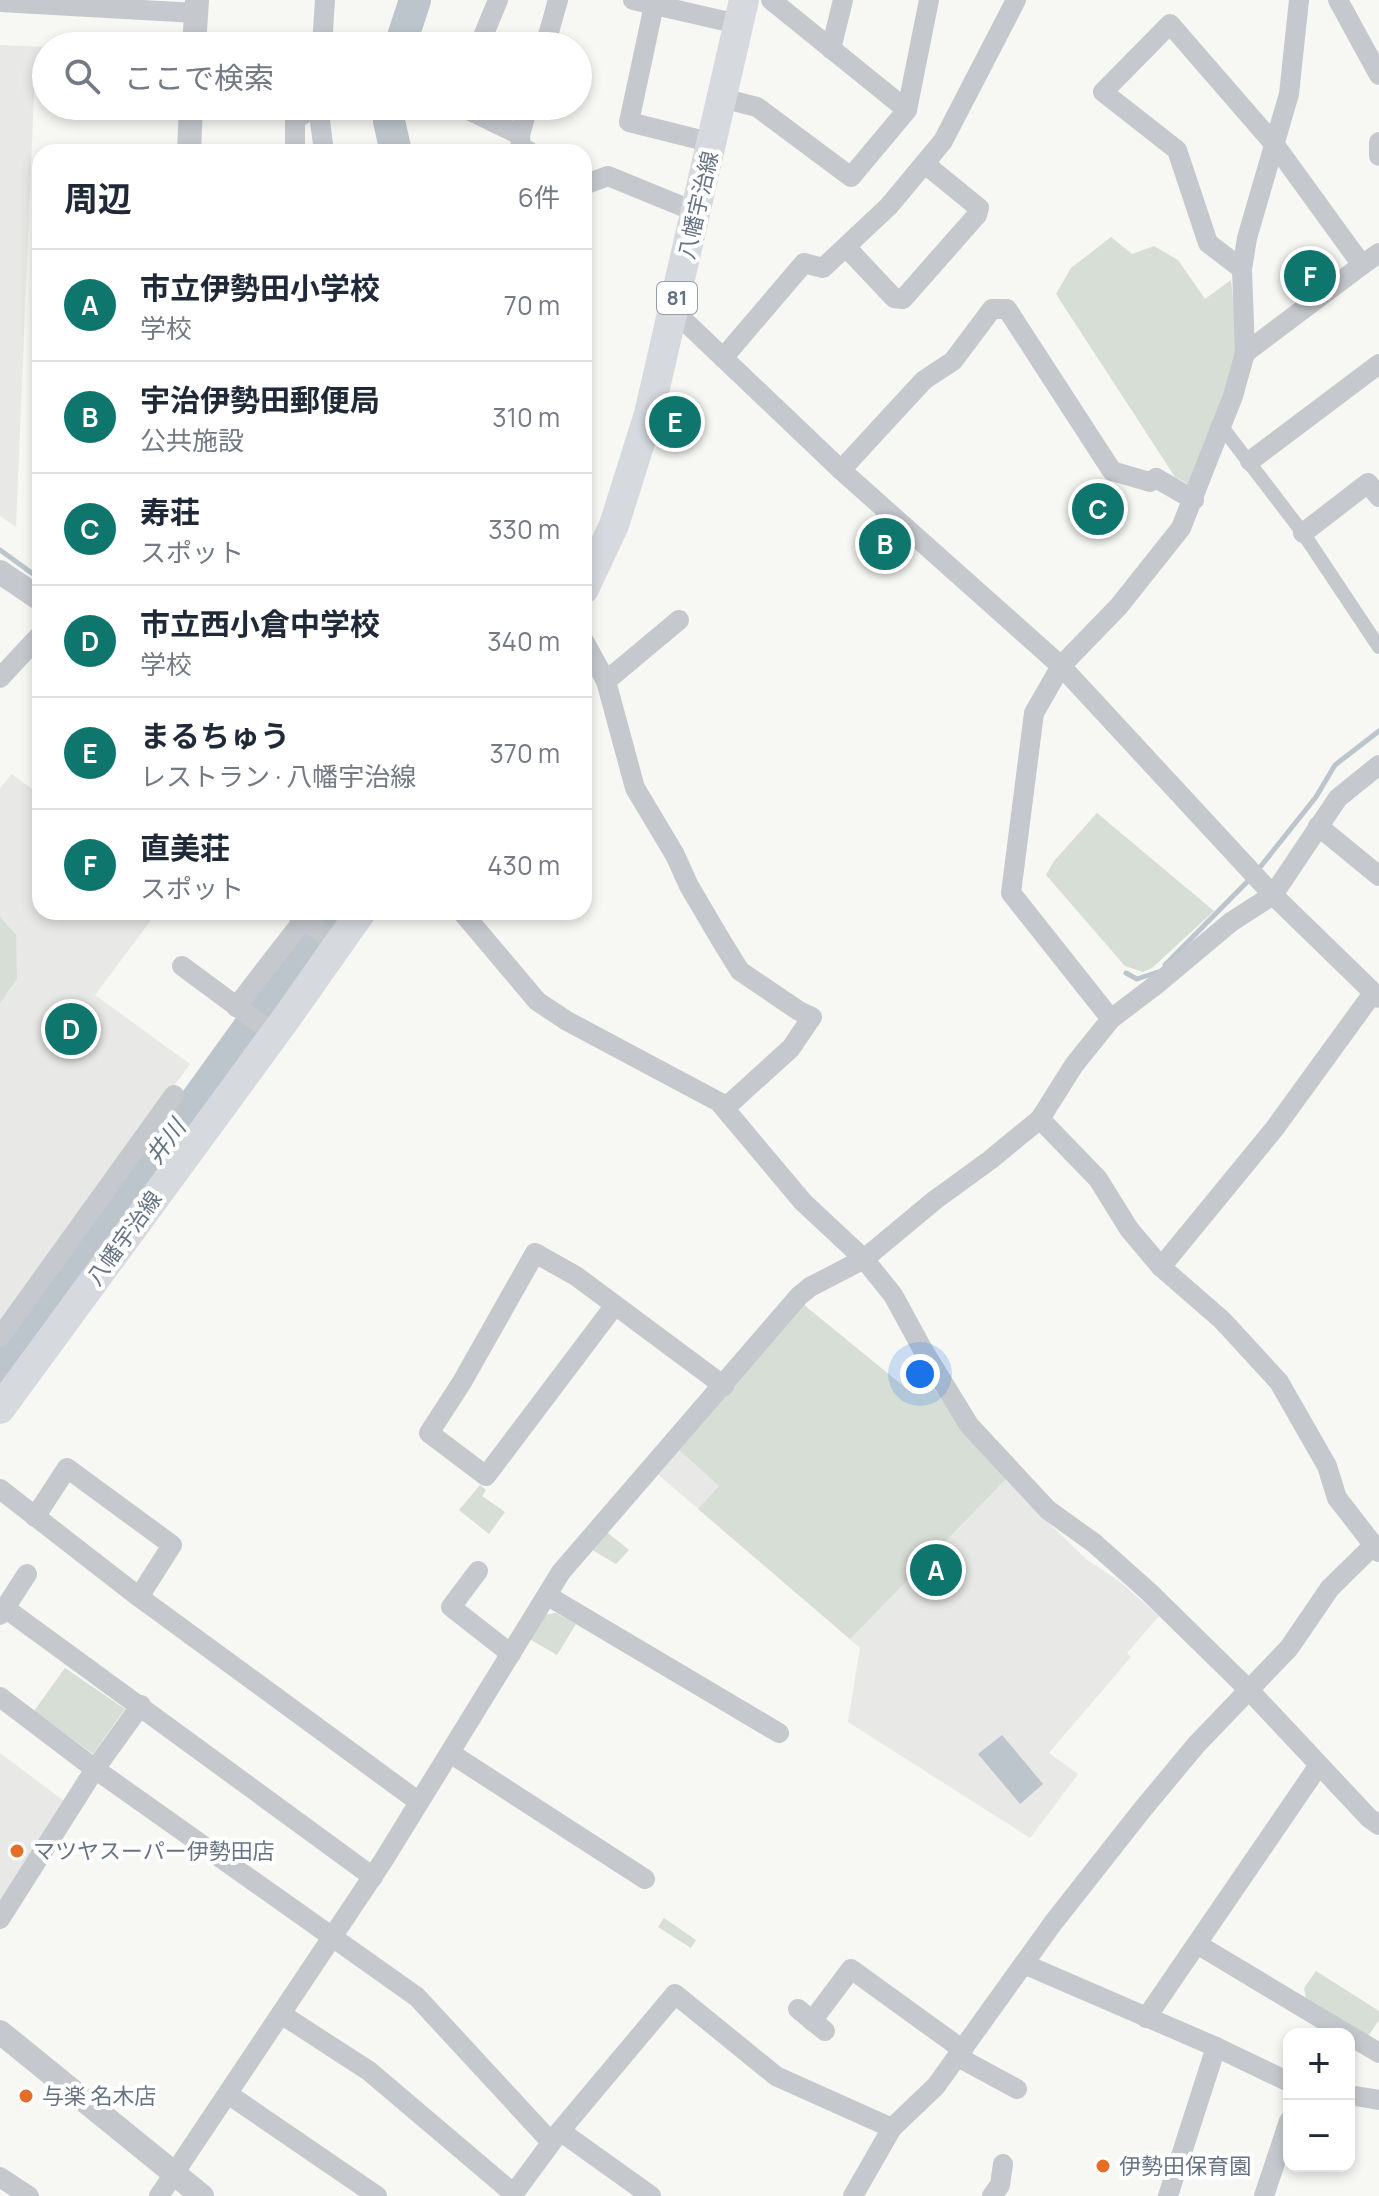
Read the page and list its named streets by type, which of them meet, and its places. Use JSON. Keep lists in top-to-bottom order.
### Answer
{
  "streets": {
    "main road": ["八幡宇治線", "81"]
  },
  "water": ["井川"],
  "places": ["マツヤスーパー伊勢田店", "与楽 名木店", "伊勢田保育園"],
  "page": {
    "search": "ここで検索",
    "heading": ["周辺", "6件"],
    "pins": [
      "F",
      "E",
      "C",
      "B",
      "D",
      "A"
    ],
    "list": [
      {
        "mark": "A",
        "name": "市立伊勢田小学校",
        "note": "学校",
        "value": "70 m"
      },
      {
        "mark": "B",
        "name": "宇治伊勢田郵便局",
        "note": "公共施設",
        "value": "310 m"
      },
      {
        "mark": "C",
        "name": "寿荘",
        "note": "スポット",
        "value": "330 m"
      },
      {
        "mark": "D",
        "name": "市立西小倉中学校",
        "note": "学校",
        "value": "340 m"
      },
      {
        "mark": "E",
        "name": "まるちゅう",
        "note": "レストラン · 八幡宇治線",
        "value": "370 m"
      },
      {
        "mark": "F",
        "name": "直美荘",
        "note": "スポット",
        "value": "430 m"
      }
    ],
    "map_buttons": ["+", "−"]
  }
}
